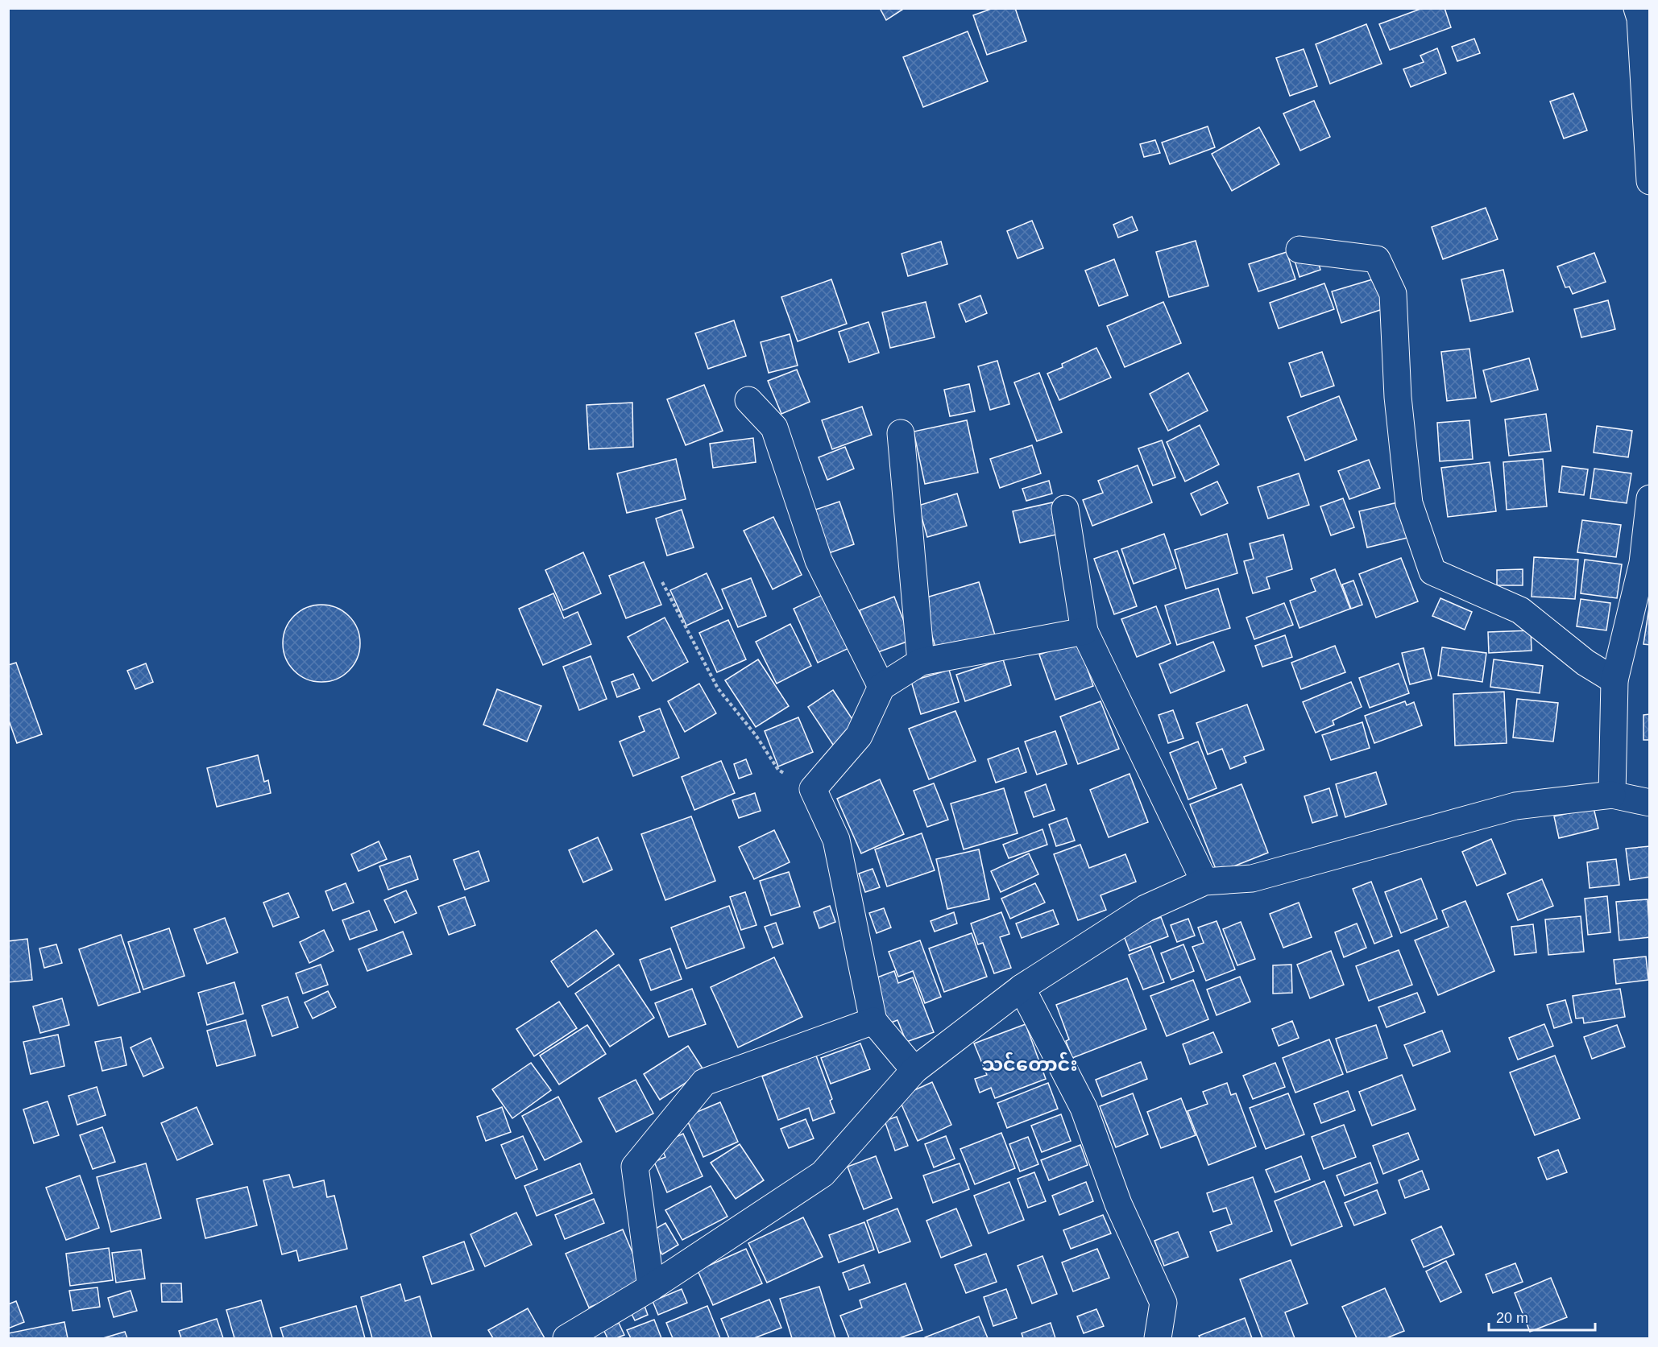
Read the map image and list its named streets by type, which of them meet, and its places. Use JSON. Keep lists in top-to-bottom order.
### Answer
{
  "districts": ["သင်တောင်း"],
  "scale_bar": "20 m"
}
